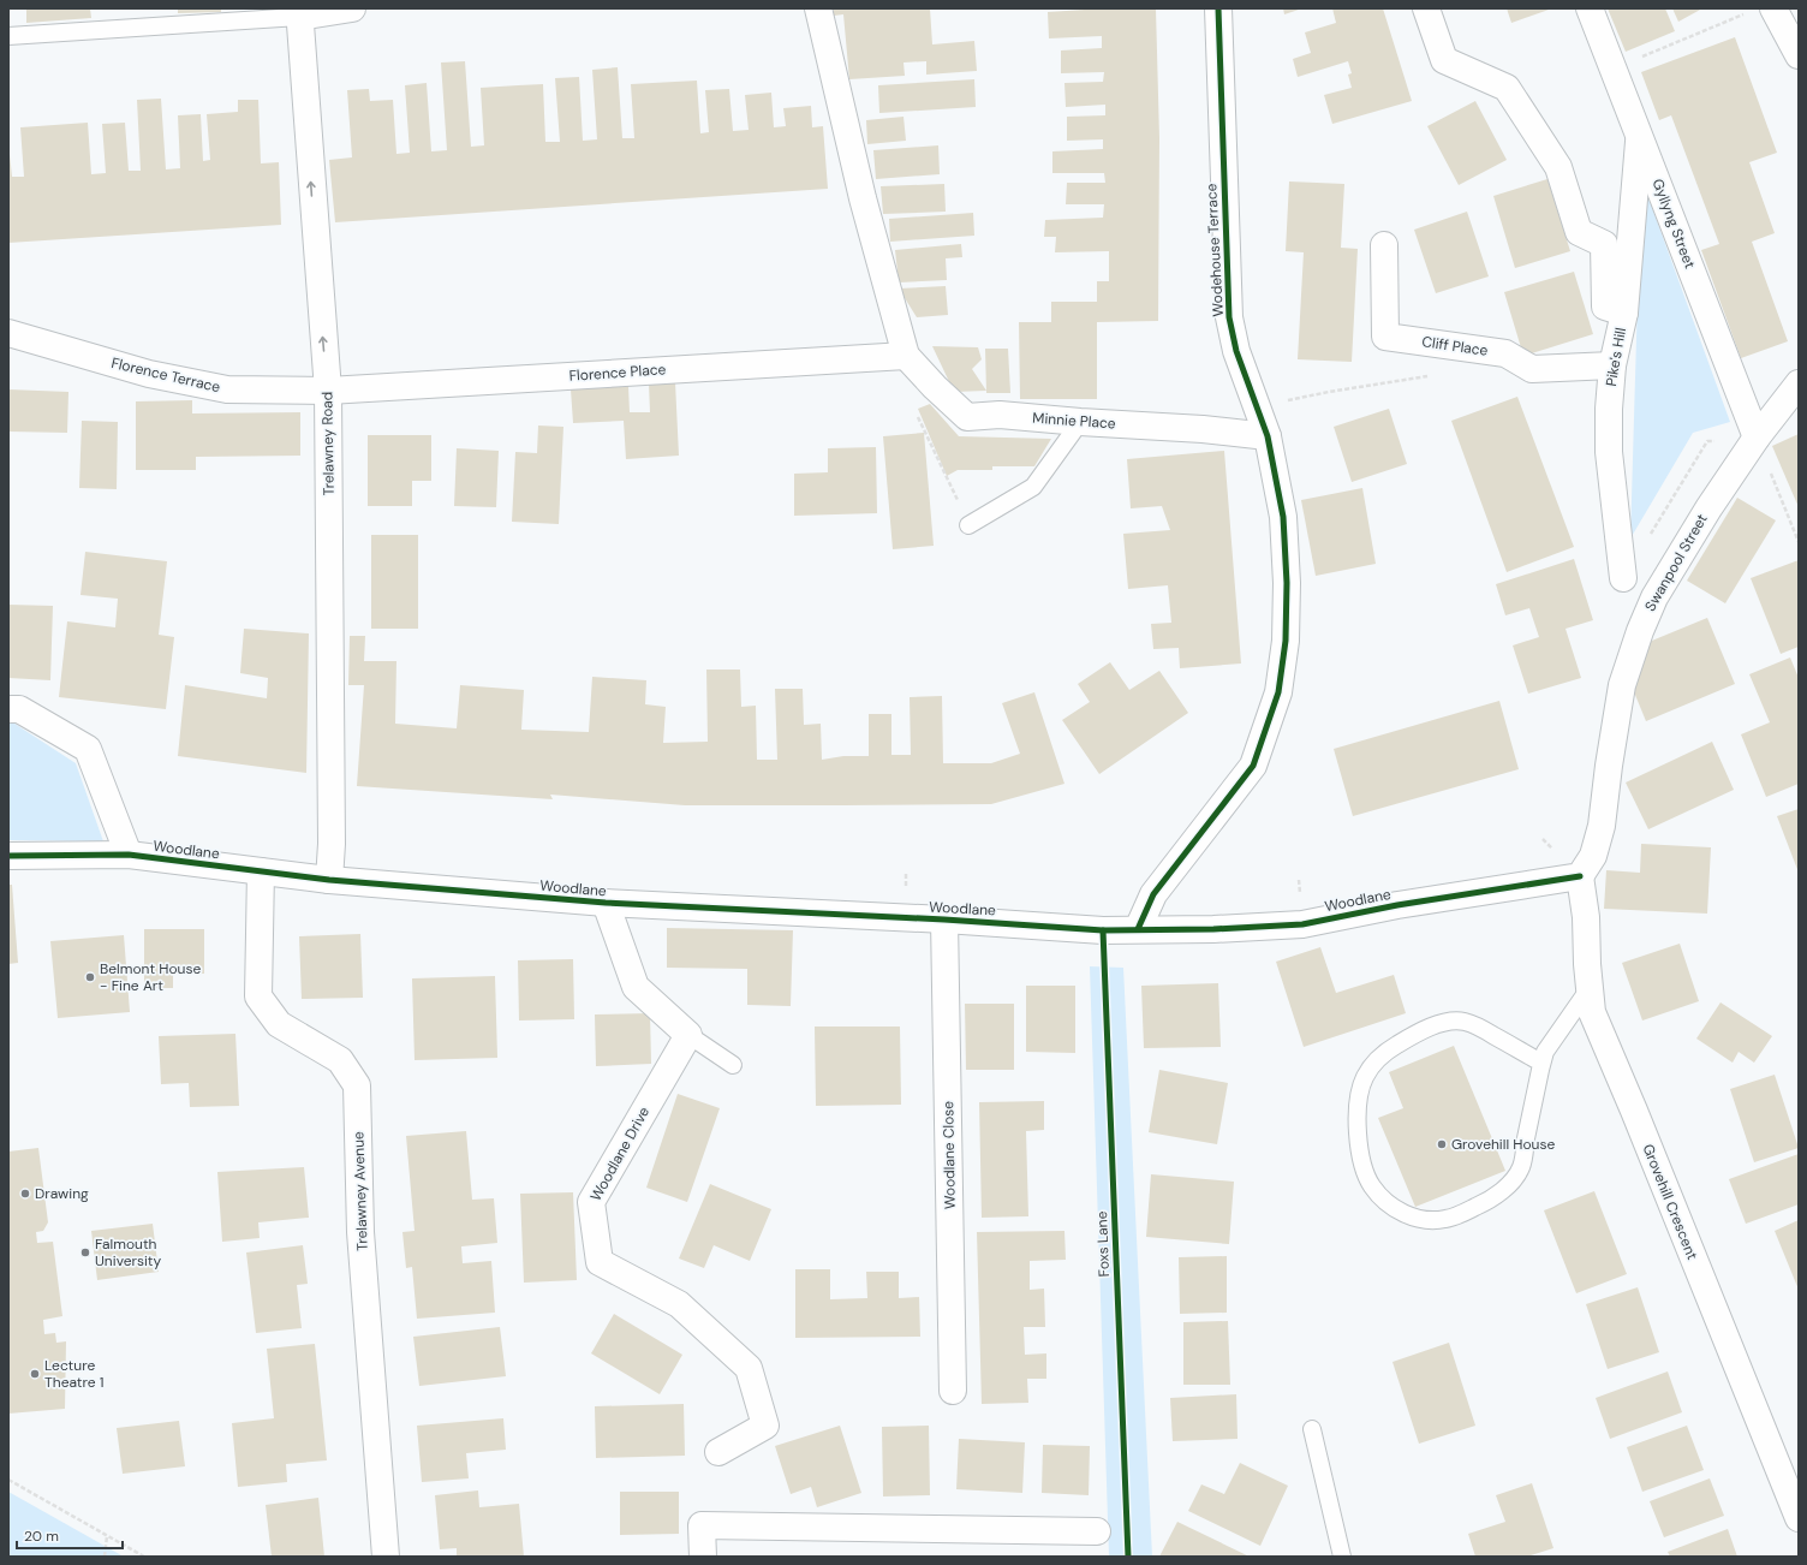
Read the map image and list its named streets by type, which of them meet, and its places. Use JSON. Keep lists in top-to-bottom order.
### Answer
{
  "streets": {
    "street": [
      "Gyllyng Street",
      "Wodehouse Terrace",
      "Cliff Place",
      "Pike's Hill",
      "Florence Place",
      "Florence Terrace",
      "Minnie Place",
      "Trelawney Road",
      "Swanpool Street",
      "Woodlane",
      "Woodlane Drive",
      "Woodlane Close",
      "Trelawney Avenue",
      "Grovehill Crescent"
    ],
    "cycle path": ["Foxs Lane"]
  },
  "crossings": [
    ["Gyllyng Street", "Pike's Hill"],
    ["Gyllyng Street", "Swanpool Street"],
    ["Wodehouse Terrace", "Minnie Place"],
    ["Wodehouse Terrace", "Woodlane"],
    ["Cliff Place", "Pike's Hill"],
    ["Florence Place", "Florence Terrace"],
    ["Florence Place", "Minnie Place"],
    ["Florence Place", "Trelawney Road"],
    ["Florence Terrace", "Trelawney Road"],
    ["Trelawney Road", "Woodlane"],
    ["Swanpool Street", "Woodlane"],
    ["Swanpool Street", "Grovehill Crescent"],
    ["Woodlane", "Woodlane Close"],
    ["Woodlane", "Trelawney Avenue"],
    ["Woodlane", "Grovehill Crescent"]
  ],
  "one_way": ["Trelawney Road"],
  "places": [
    "Belmont House - Fine Art",
    "Grovehill House",
    "Drawing",
    "Falmouth University",
    "Lecture Theatre 1"
  ],
  "scale_bar": "20 m"
}
